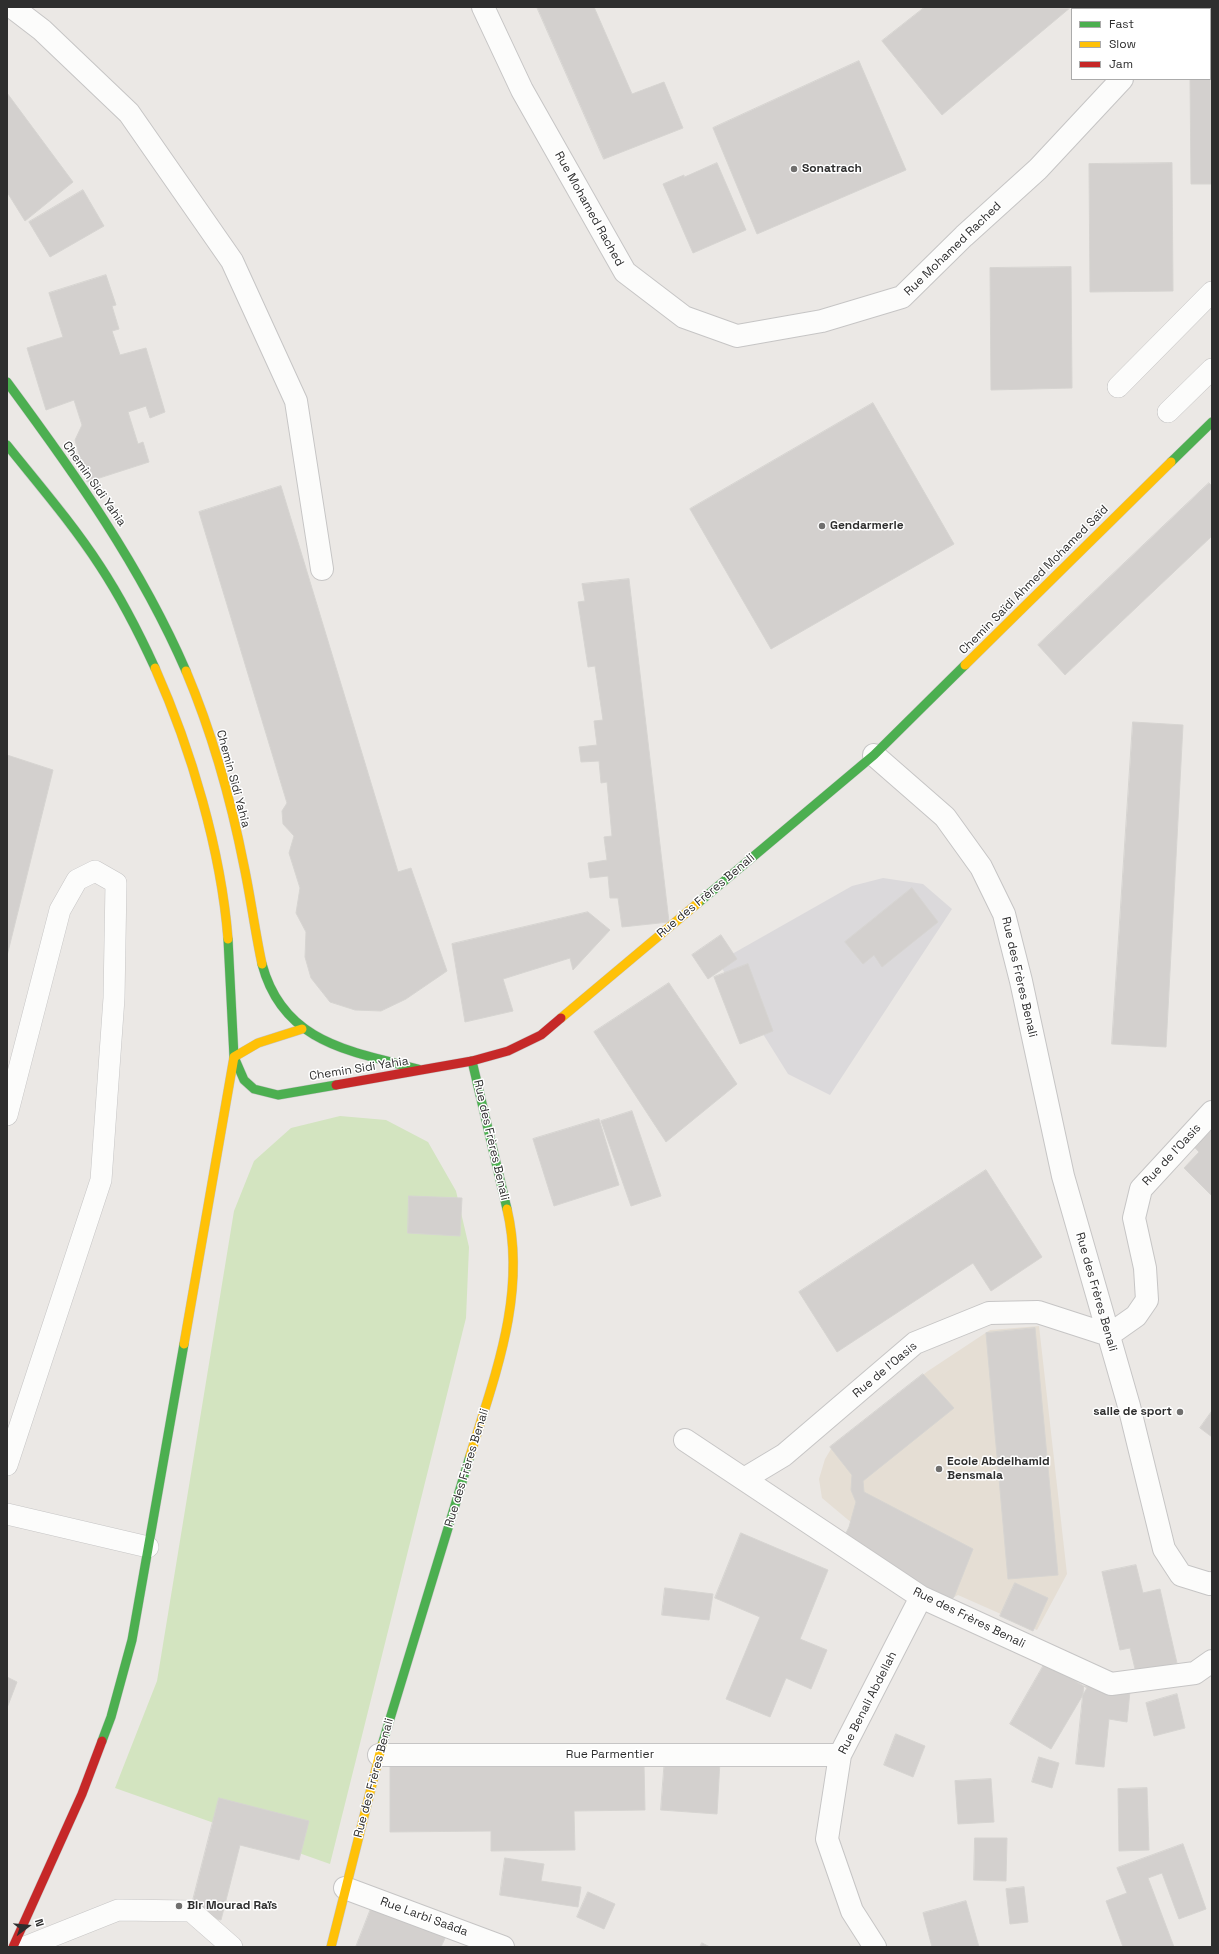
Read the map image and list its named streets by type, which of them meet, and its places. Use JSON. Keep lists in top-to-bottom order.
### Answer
{
  "streets": {
    "main road": ["Chemin Sidi Yahia", "Chemin Saïdi Ahmed Mohamed Saïd", "Rue des Frères Benali"],
    "street": [
      "Rue Mohamed Rached",
      "Rue de l'Oasis",
      "Rue Benali Abdellah",
      "Rue Parmentier",
      "Rue Larbi Saâda"
    ]
  },
  "crossings": [
    ["Chemin Saïdi Ahmed Mohamed Saïd", "Rue des Frères Benali"],
    ["Rue des Frères Benali", "Rue de l'Oasis"],
    ["Rue des Frères Benali", "Rue Benali Abdellah"],
    ["Rue des Frères Benali", "Rue Parmentier"],
    ["Rue des Frères Benali", "Rue Larbi Saâda"],
    ["Rue Benali Abdellah", "Rue Parmentier"]
  ],
  "places": [
    "Sonatrach",
    "Gendarmerie",
    "salle de sport",
    "Ecole Abdelhamid Bensmaia",
    "Bir Mourad Raïs"
  ],
  "legend": ["Fast", "Slow", "Jam"],
  "north": "right"
}
